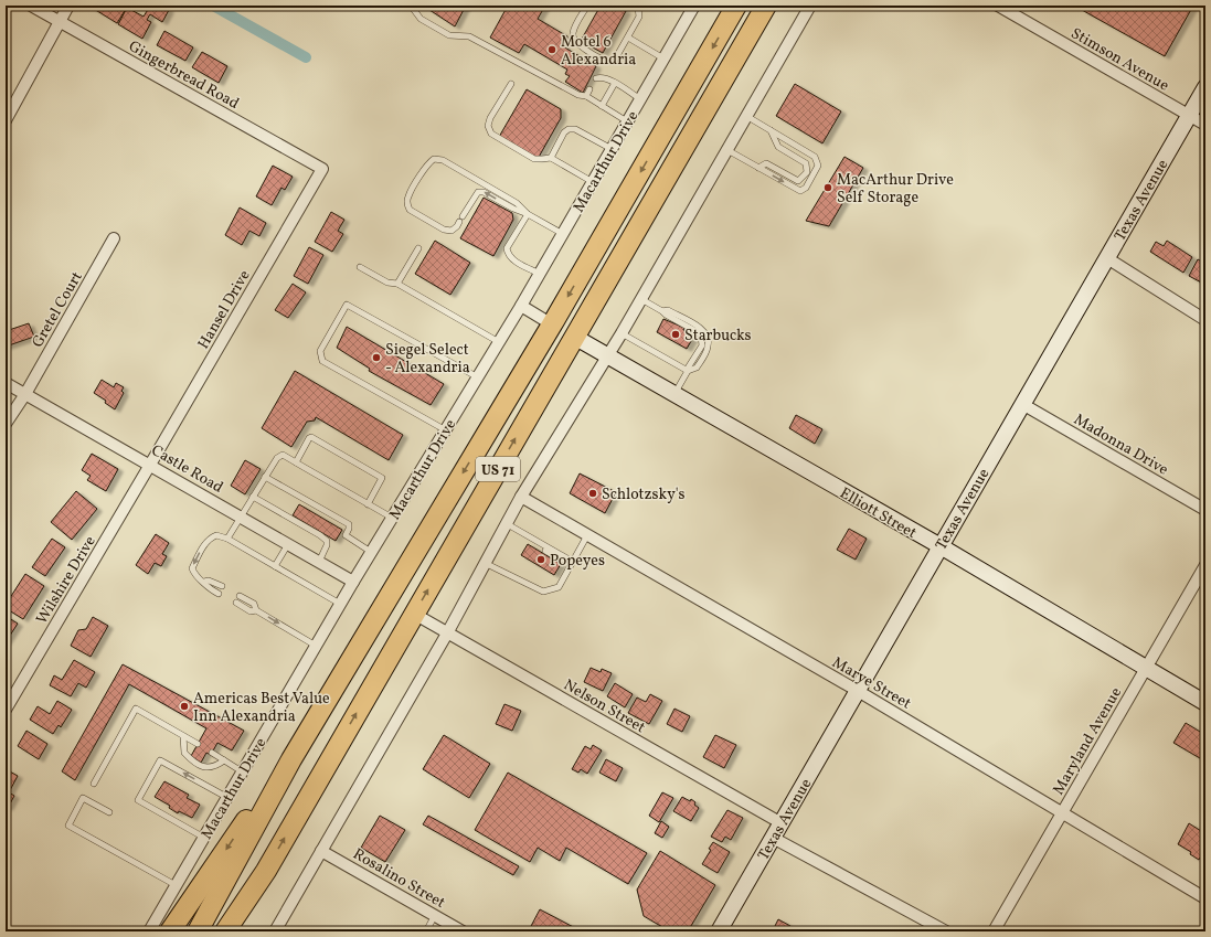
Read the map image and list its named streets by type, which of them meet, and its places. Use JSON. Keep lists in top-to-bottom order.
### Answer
{
  "streets": {
    "highway": ["US 71"],
    "street": [
      "Stimson Avenue",
      "Gingerbread Road",
      "Macarthur Drive",
      "Texas Avenue",
      "Gretel Court",
      "Hansel Drive",
      "Madonna Drive",
      "Castle Road",
      "Elliott Street",
      "Wilshire Drive",
      "Marye Street",
      "Nelson Street",
      "Maryland Avenue",
      "Rosalino Street"
    ]
  },
  "crossings": [
    ["Stimson Avenue", "Texas Avenue"],
    ["Gingerbread Road", "Hansel Drive"],
    ["Macarthur Drive", "Castle Road"],
    ["Texas Avenue", "Madonna Drive"],
    ["Texas Avenue", "Elliott Street"],
    ["Texas Avenue", "Marye Street"],
    ["Texas Avenue", "Nelson Street"],
    ["Gretel Court", "Castle Road"],
    ["Hansel Drive", "Castle Road"],
    ["Hansel Drive", "Wilshire Drive"],
    ["Castle Road", "Wilshire Drive"],
    ["US 71", "Elliott Street"],
    ["US 71", "Nelson Street"],
    ["Elliott Street", "Maryland Avenue"],
    ["Marye Street", "Maryland Avenue"]
  ],
  "places": [
    "Motel 6 Alexandria",
    "MacArthur Drive Self Storage",
    "Starbucks",
    "Siegel Select - Alexandria",
    "Schlotzsky's",
    "Popeyes",
    "Americas Best Value Inn Alexandria"
  ]
}
